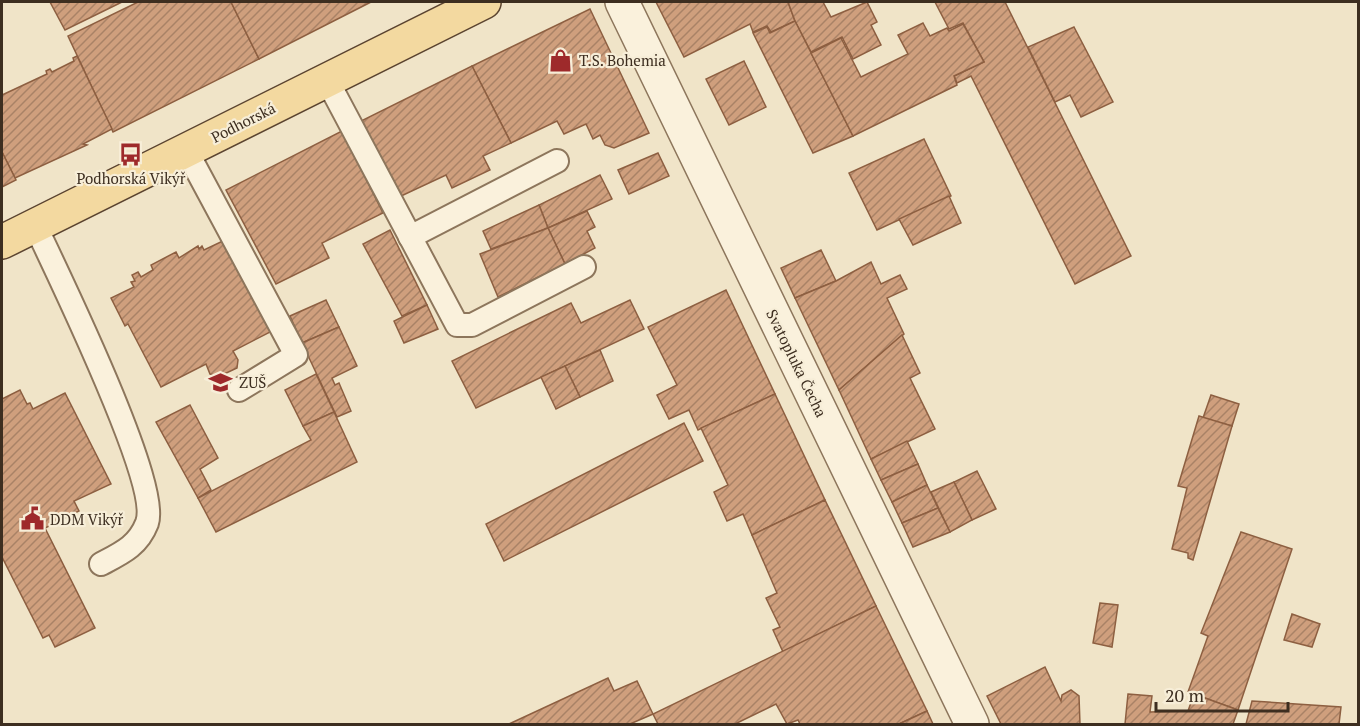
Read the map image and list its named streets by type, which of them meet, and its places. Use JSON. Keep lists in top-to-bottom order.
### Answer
{
  "streets": {
    "main road": ["Podhorská"],
    "street": ["Svatopluka Čecha"]
  },
  "places": {
    "shop": ["T.S. Bohemia"],
    "bus stop": ["Podhorská Vikýř"],
    "school or university": ["ZUŠ"],
    "public building": ["DDM Vikýř"]
  },
  "scale_bar": "20 m"
}
